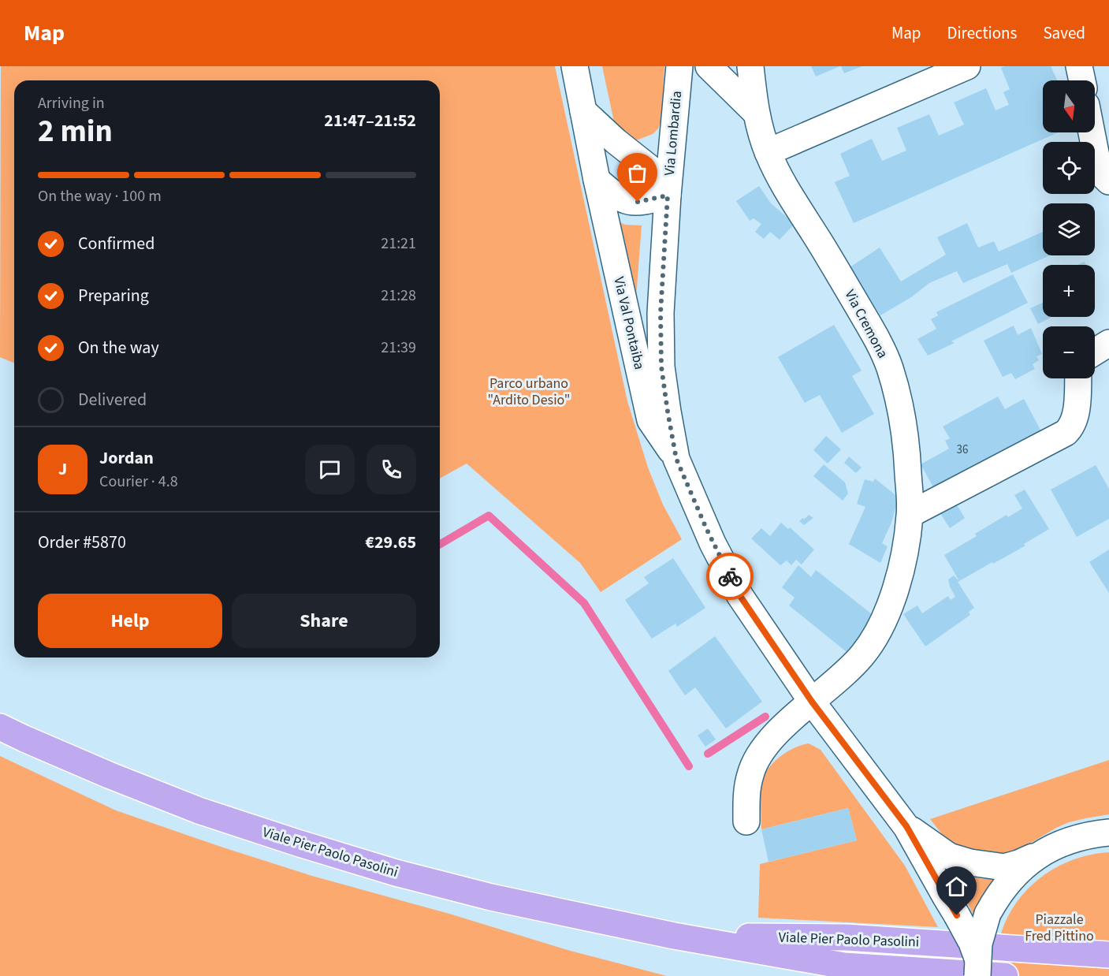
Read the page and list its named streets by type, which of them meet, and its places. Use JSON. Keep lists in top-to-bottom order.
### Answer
{
  "streets": {
    "main road": ["Viale Pier Paolo Pasolini"],
    "street": ["Via Lombardia", "Via Val Pontaiba", "Via Cremona"]
  },
  "crossings": [
    ["Via Lombardia", "Via Val Pontaiba"],
    ["Via Lombardia", "Via Cremona"]
  ],
  "parks": ["Parco urbano \"Ardito Desio\"", "Piazzale Fred Pittino"],
  "house_numbers": ["36"],
  "north": "bottom",
  "page": {
    "header": "Map",
    "nav": ["Map", "Directions", "Saved"],
    "map_buttons": ["+", "−"],
    "heading": ["2 min", "Arriving in", "21:47–21:52"],
    "panel": [
      "Jordan",
      "Courier · 4.8",
      "Order #5870",
      "€29.65"
    ],
    "bar": "On the way · 100 m",
    "list": [
      ["Confirmed", "21:21"],
      ["Preparing", "21:28"],
      ["On the way", "21:39"],
      "Delivered"
    ],
    "round": "J",
    "buttons": ["Help", "Share"]
  }
}
